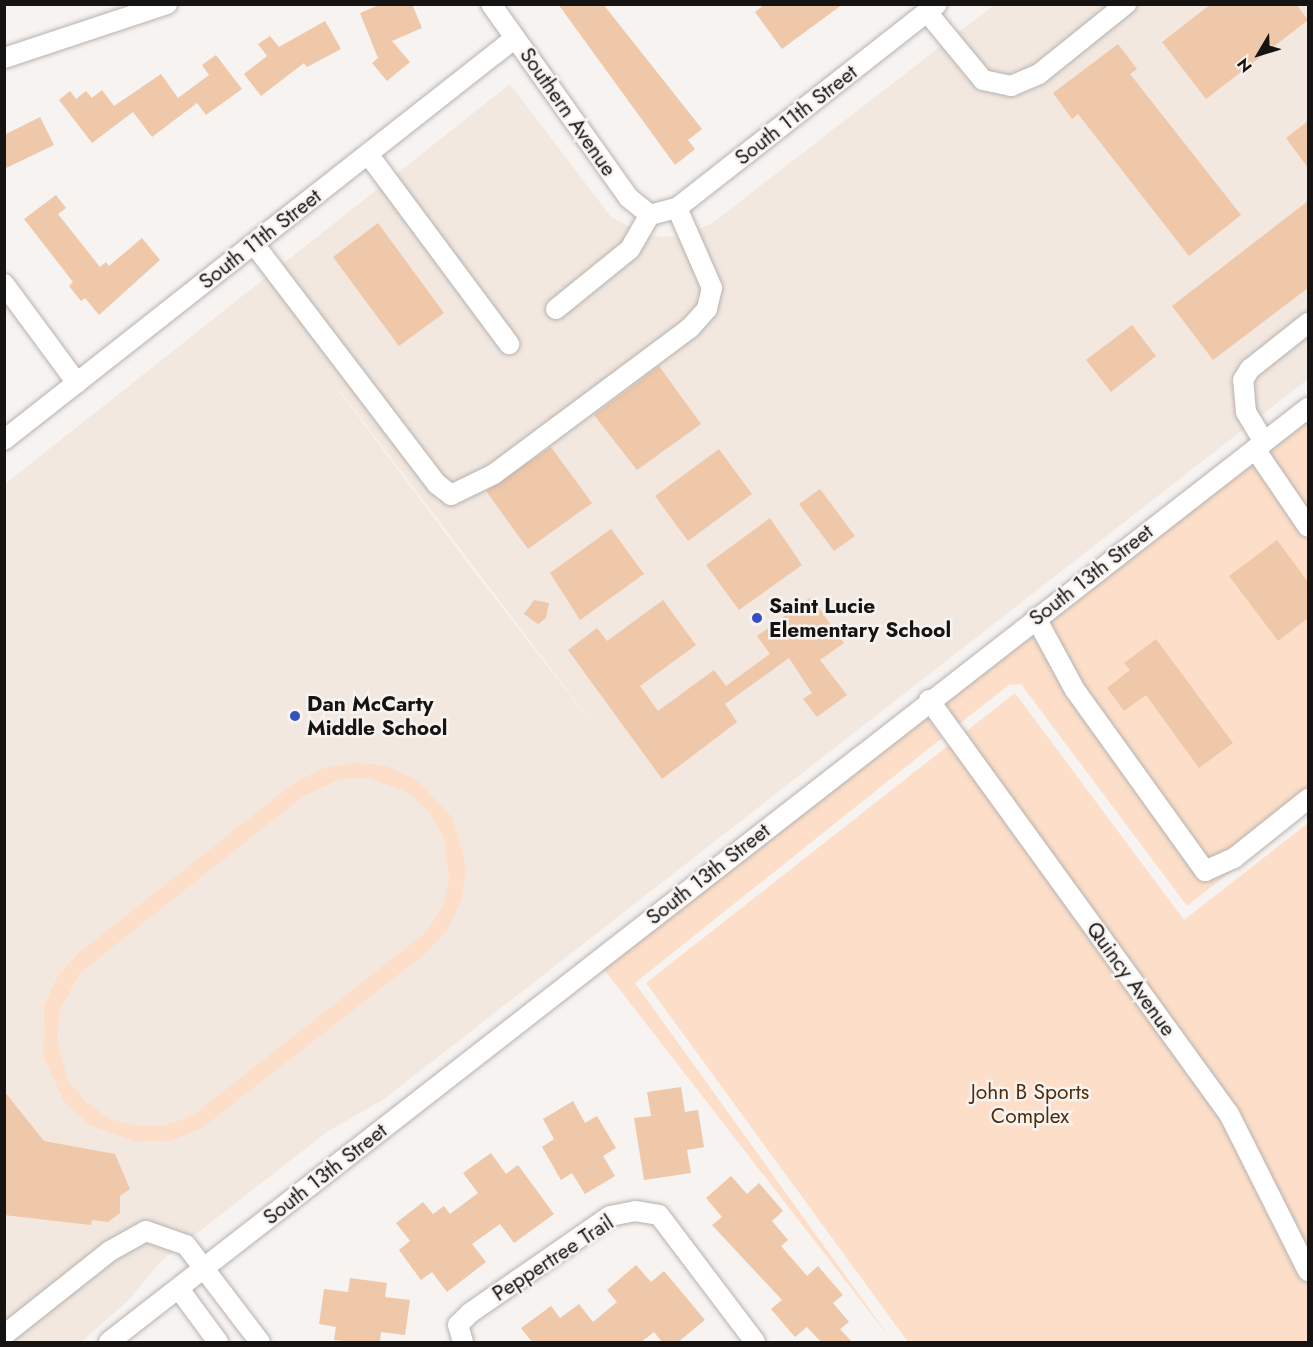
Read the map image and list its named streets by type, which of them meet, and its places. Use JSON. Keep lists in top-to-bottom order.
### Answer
{
  "streets": {
    "street": [
      "Southern Avenue",
      "South 11th Street",
      "South 13th Street",
      "Quincy Avenue",
      "Peppertree Trail"
    ]
  },
  "crossings": [
    ["Southern Avenue", "South 11th Street"],
    ["South 13th Street", "Quincy Avenue"]
  ],
  "parks": ["John B Sports Complex"],
  "places": ["Saint Lucie Elementary School", "Dan McCarty Middle School"],
  "north": "bottom left"
}
